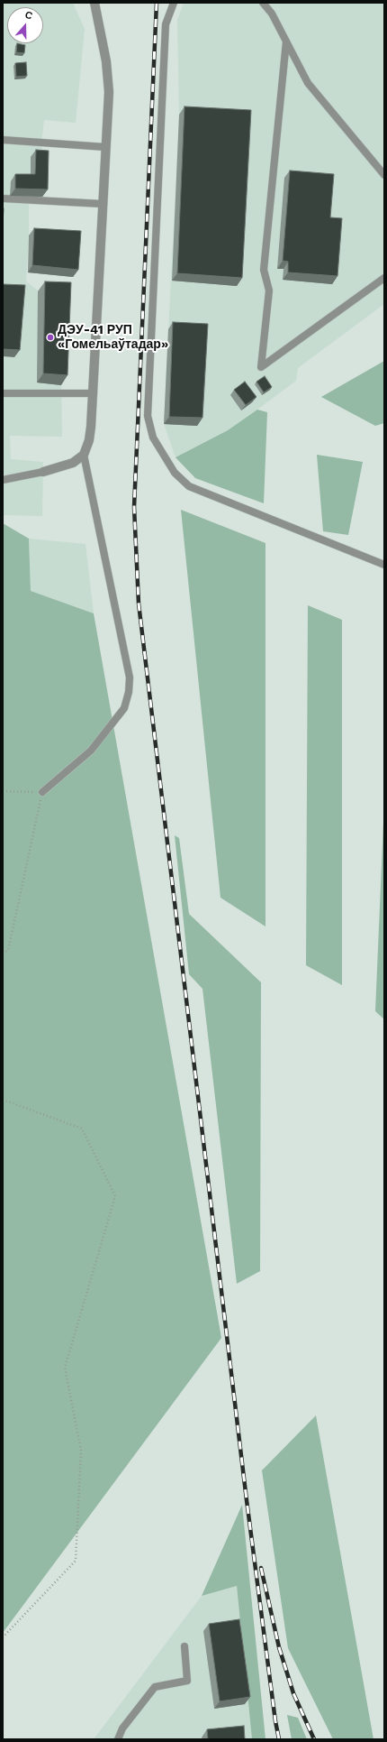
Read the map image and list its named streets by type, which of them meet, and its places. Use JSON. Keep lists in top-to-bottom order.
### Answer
{
  "places": ["ДЭУ-41 РУП «Гомельаўтадар»"],
  "north": "top"
}
